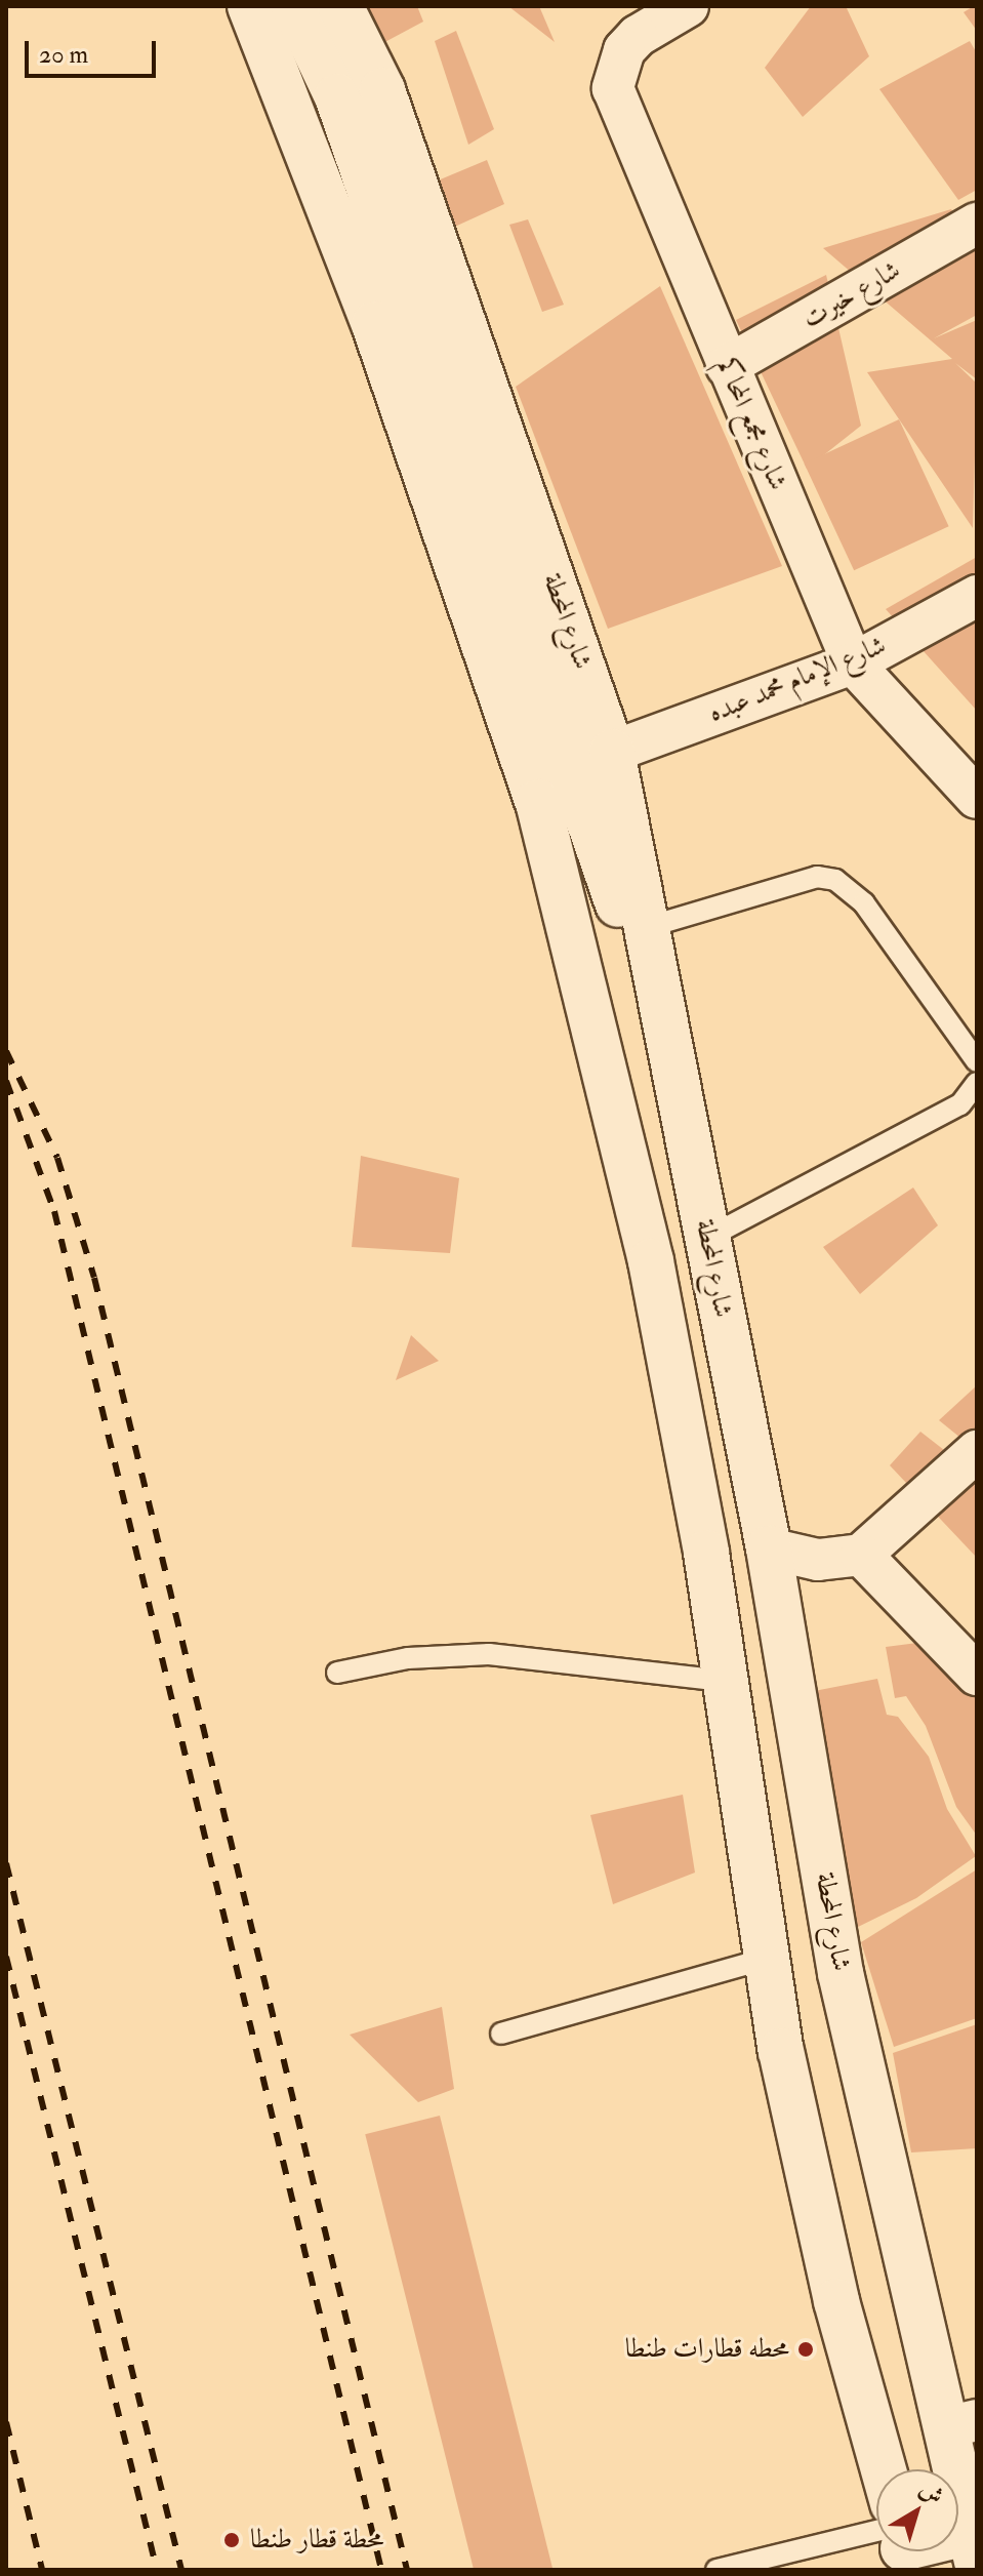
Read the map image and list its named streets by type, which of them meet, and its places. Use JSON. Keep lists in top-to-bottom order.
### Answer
{
  "streets": {
    "main road": ["شارع المحطة"],
    "street": ["شارع خيرت", "شارع مجمع المحاكم", "شارع الإمام محمد عبده"]
  },
  "crossings": [
    ["شارع خيرت", "شارع مجمع المحاكم"],
    ["شارع مجمع المحاكم", "شارع الإمام محمد عبده"],
    ["شارع المحطة", "شارع الإمام محمد عبده"]
  ],
  "places": ["محطه قطارات طنطا", "محطة قطار طنطا"],
  "scale_bar": "20 m",
  "north": "top right"
}
